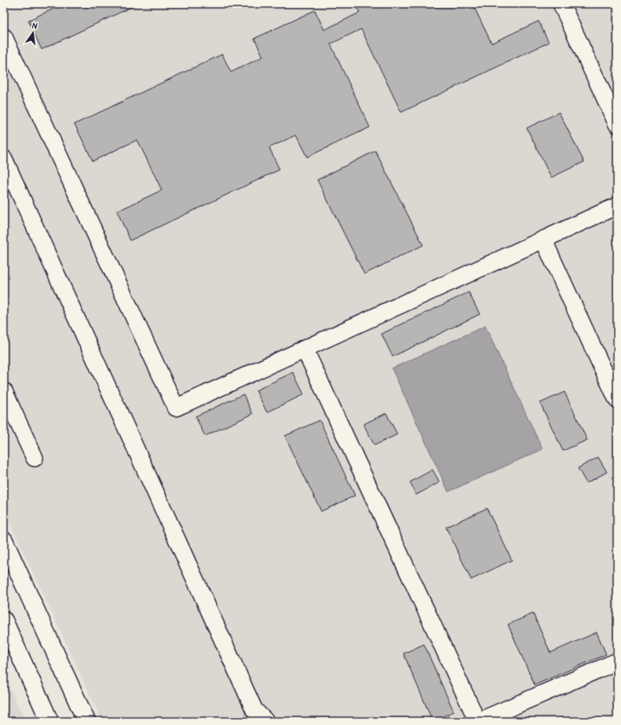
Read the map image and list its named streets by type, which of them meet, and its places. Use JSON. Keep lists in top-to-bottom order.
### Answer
{
  "north": "top"
}
